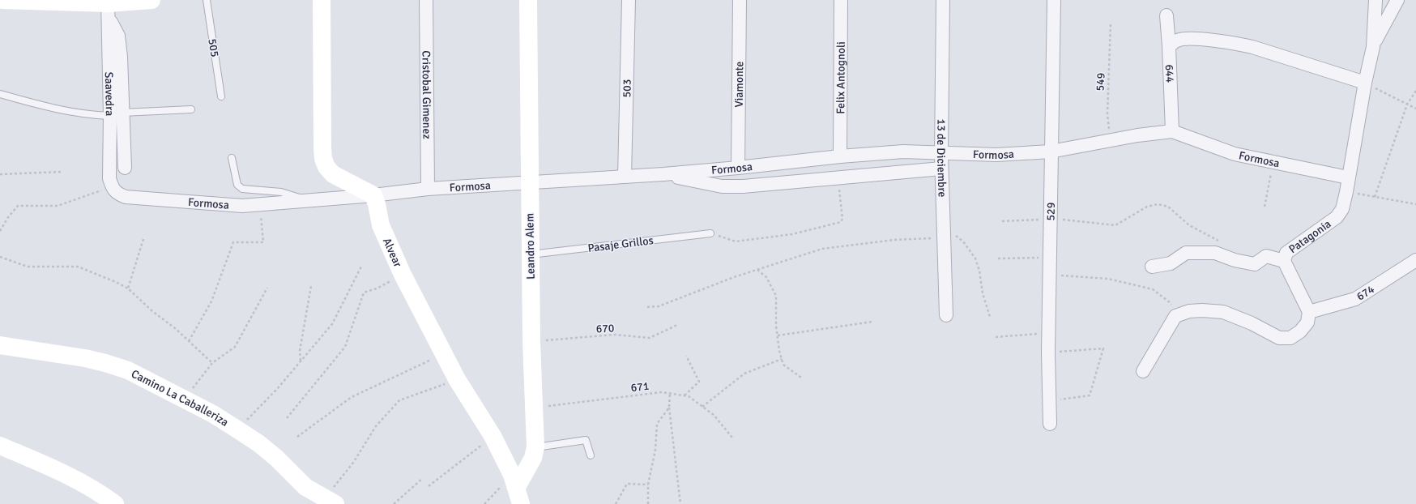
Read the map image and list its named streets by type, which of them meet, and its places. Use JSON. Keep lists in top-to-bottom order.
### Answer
{
  "streets": {
    "street": [
      "644",
      "Felix Antognoli",
      "Viamonte",
      "503",
      "Saavedra",
      "Cristobal Gimenez",
      "Formosa",
      "13 de Diciembre",
      "529",
      "Patagonia",
      "Leandro Alem",
      "Alvear",
      "674",
      "Camino La Caballeriza"
    ],
    "lane": ["505", "Pasaje Grillos"],
    "path": ["549", "670", "671"]
  },
  "crossings": [
    ["644", "Formosa"],
    ["Felix Antognoli", "Formosa"],
    ["549", "Formosa"],
    ["Viamonte", "Formosa"],
    ["503", "Formosa"],
    ["Saavedra", "Formosa"],
    ["Cristobal Gimenez", "Formosa"],
    ["Formosa", "13 de Diciembre"],
    ["Formosa", "529"],
    ["Formosa", "Patagonia"],
    ["Formosa", "Leandro Alem"],
    ["Formosa", "Alvear"],
    ["Patagonia", "674"],
    ["Pasaje Grillos", "Leandro Alem"],
    ["Leandro Alem", "Alvear"],
    ["Leandro Alem", "670"],
    ["Leandro Alem", "671"]
  ]
}
